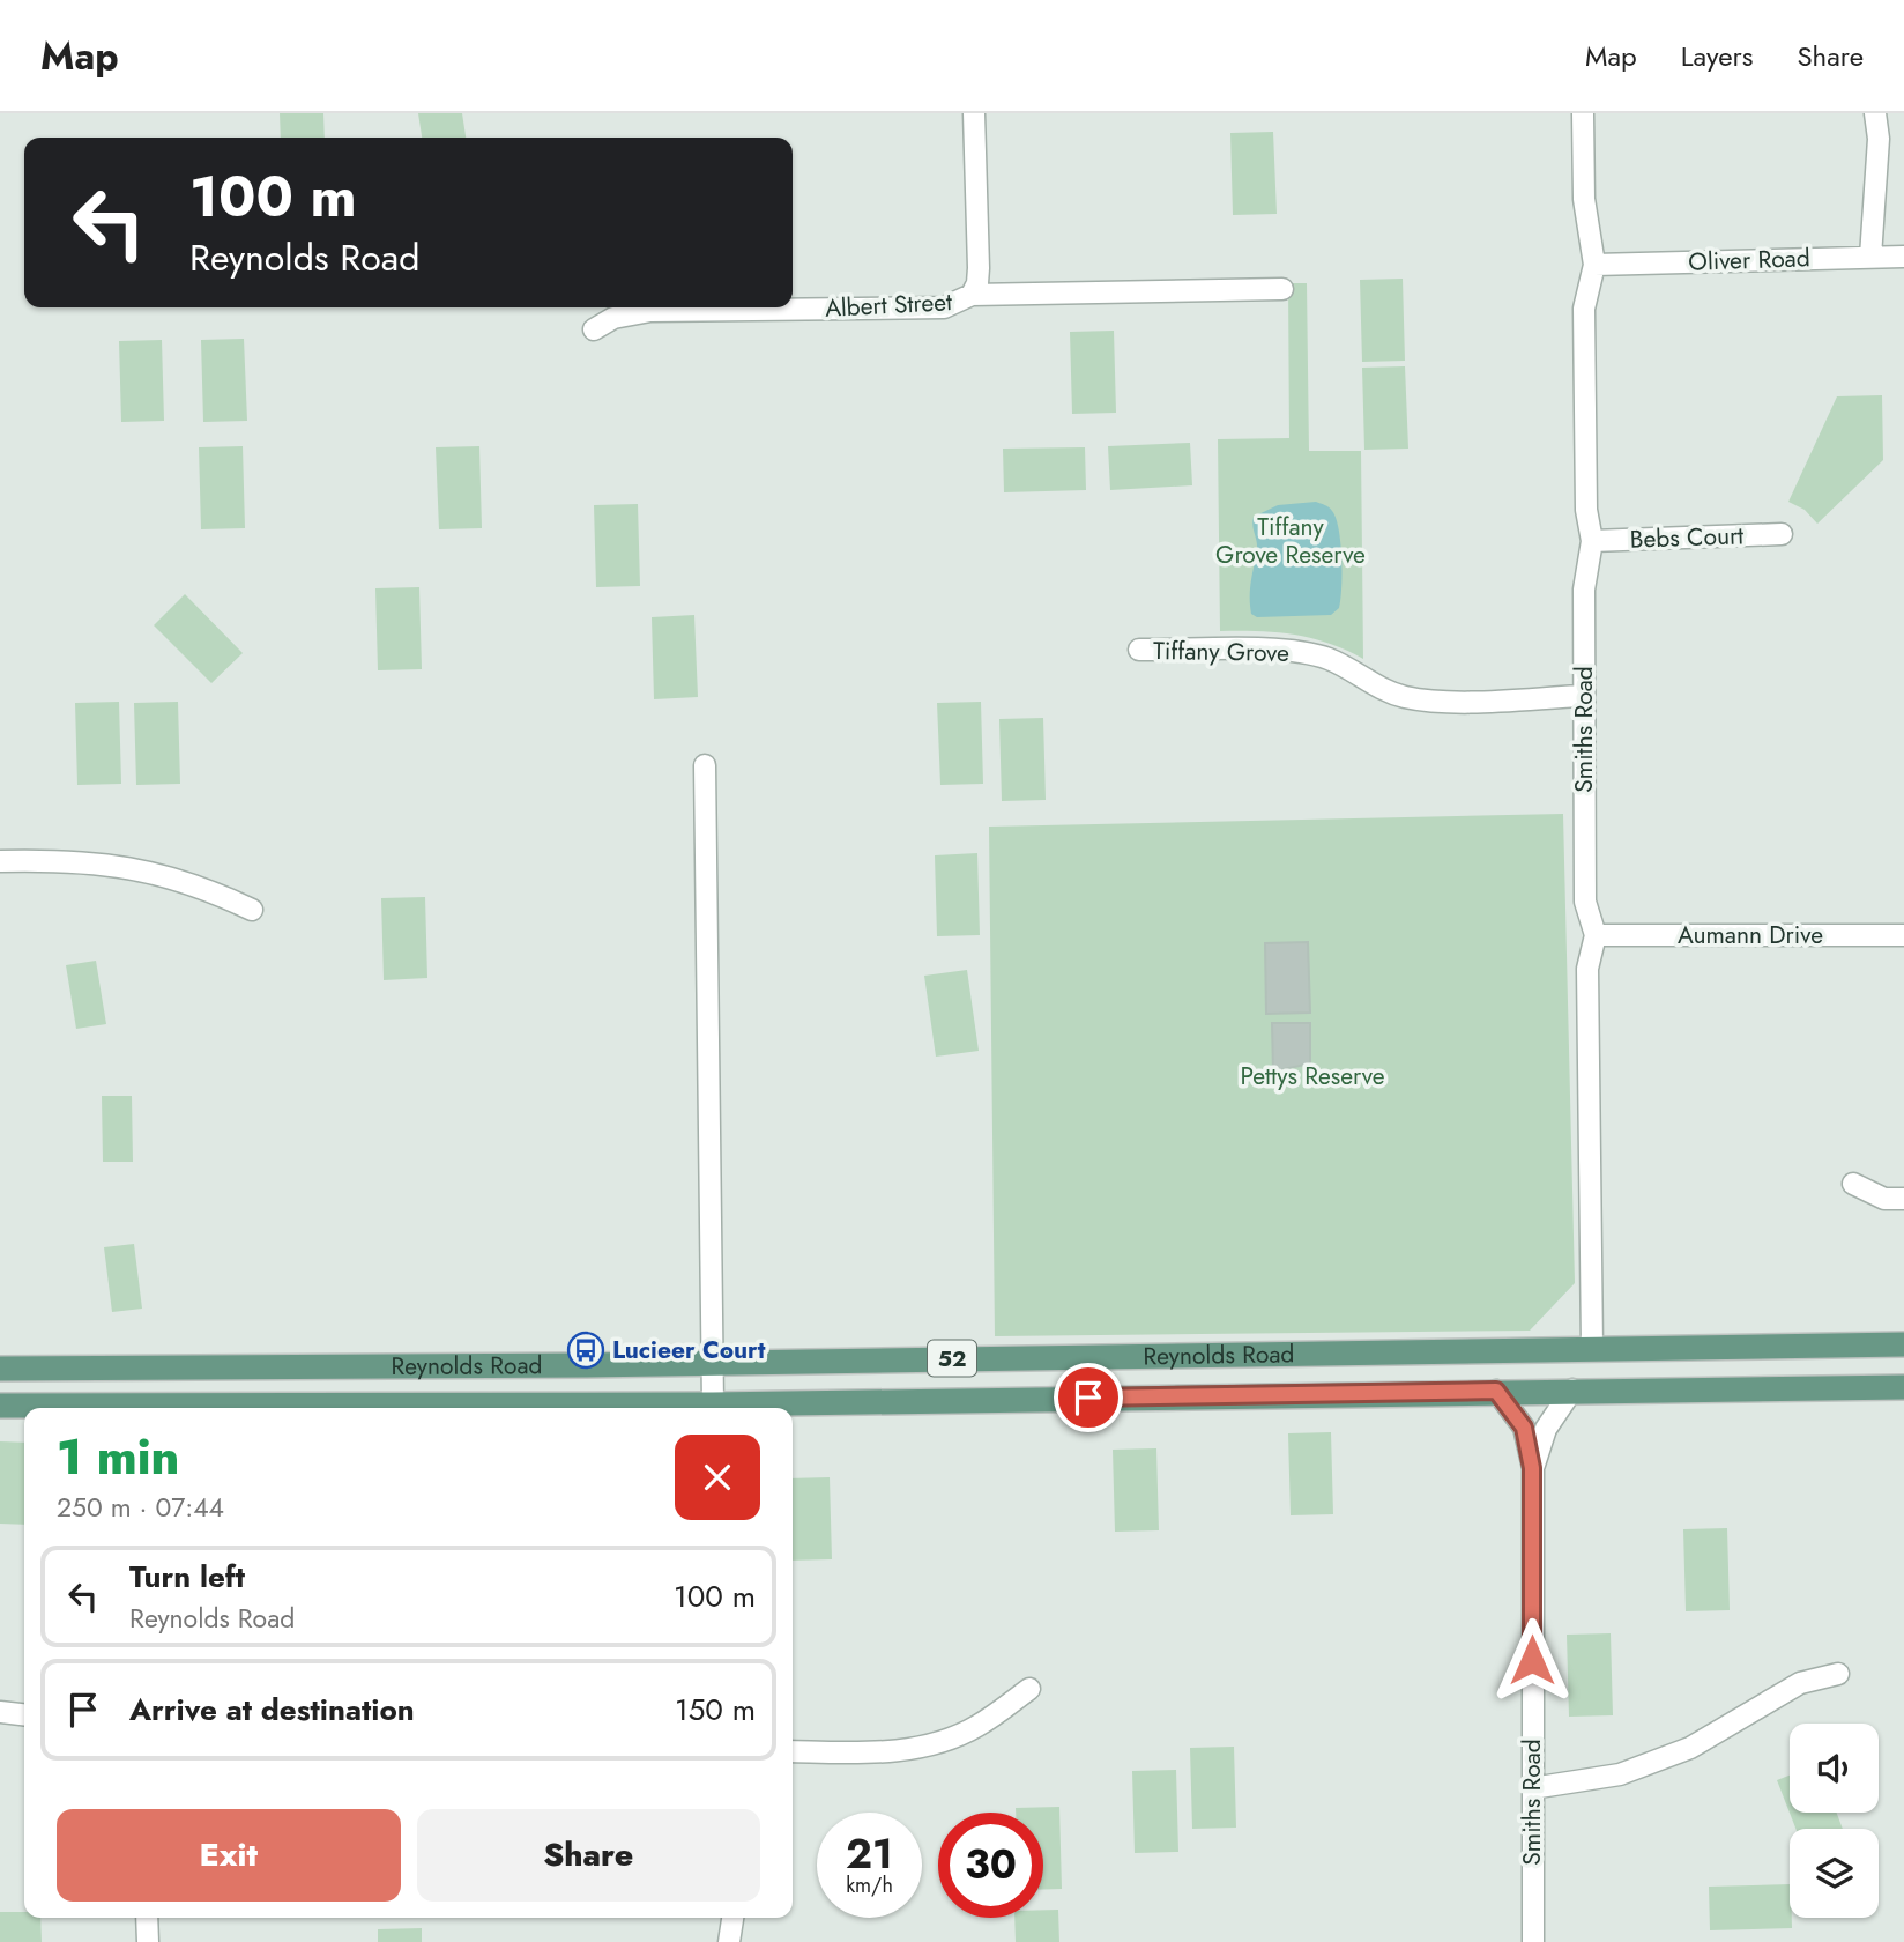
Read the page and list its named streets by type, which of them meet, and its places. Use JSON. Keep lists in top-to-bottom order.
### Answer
{
  "streets": {
    "main road": ["Reynolds Road", "52"],
    "street": [
      "Oliver Road",
      "Albert Street",
      "Bebs Court",
      "Tiffany Grove",
      "Smiths Road",
      "Aumann Drive"
    ]
  },
  "crossings": [
    ["Oliver Road", "Smiths Road"],
    ["Bebs Court", "Smiths Road"],
    ["Tiffany Grove", "Smiths Road"],
    ["Smiths Road", "Aumann Drive"],
    ["Smiths Road", "Reynolds Road"]
  ],
  "parks": ["Tiffany Grove Reserve", "Pettys Reserve"],
  "places": {
    "bus stop": ["Lucieer Court"]
  },
  "page": {
    "header": "Map",
    "nav": ["Map", "Layers", "Share"],
    "turn": ["100 m", "Reynolds Road"],
    "heading": ["1 min", "250 m · 07:44"],
    "list": [
      {
        "name": "Turn left",
        "note": "Reynolds Road",
        "value": "100 m"
      },
      {
        "name": "Arrive at destination",
        "value": "150 m"
      }
    ],
    "buttons": ["Exit", "Share"],
    "speed": "21 km/h",
    "limit": "30"
  }
}
